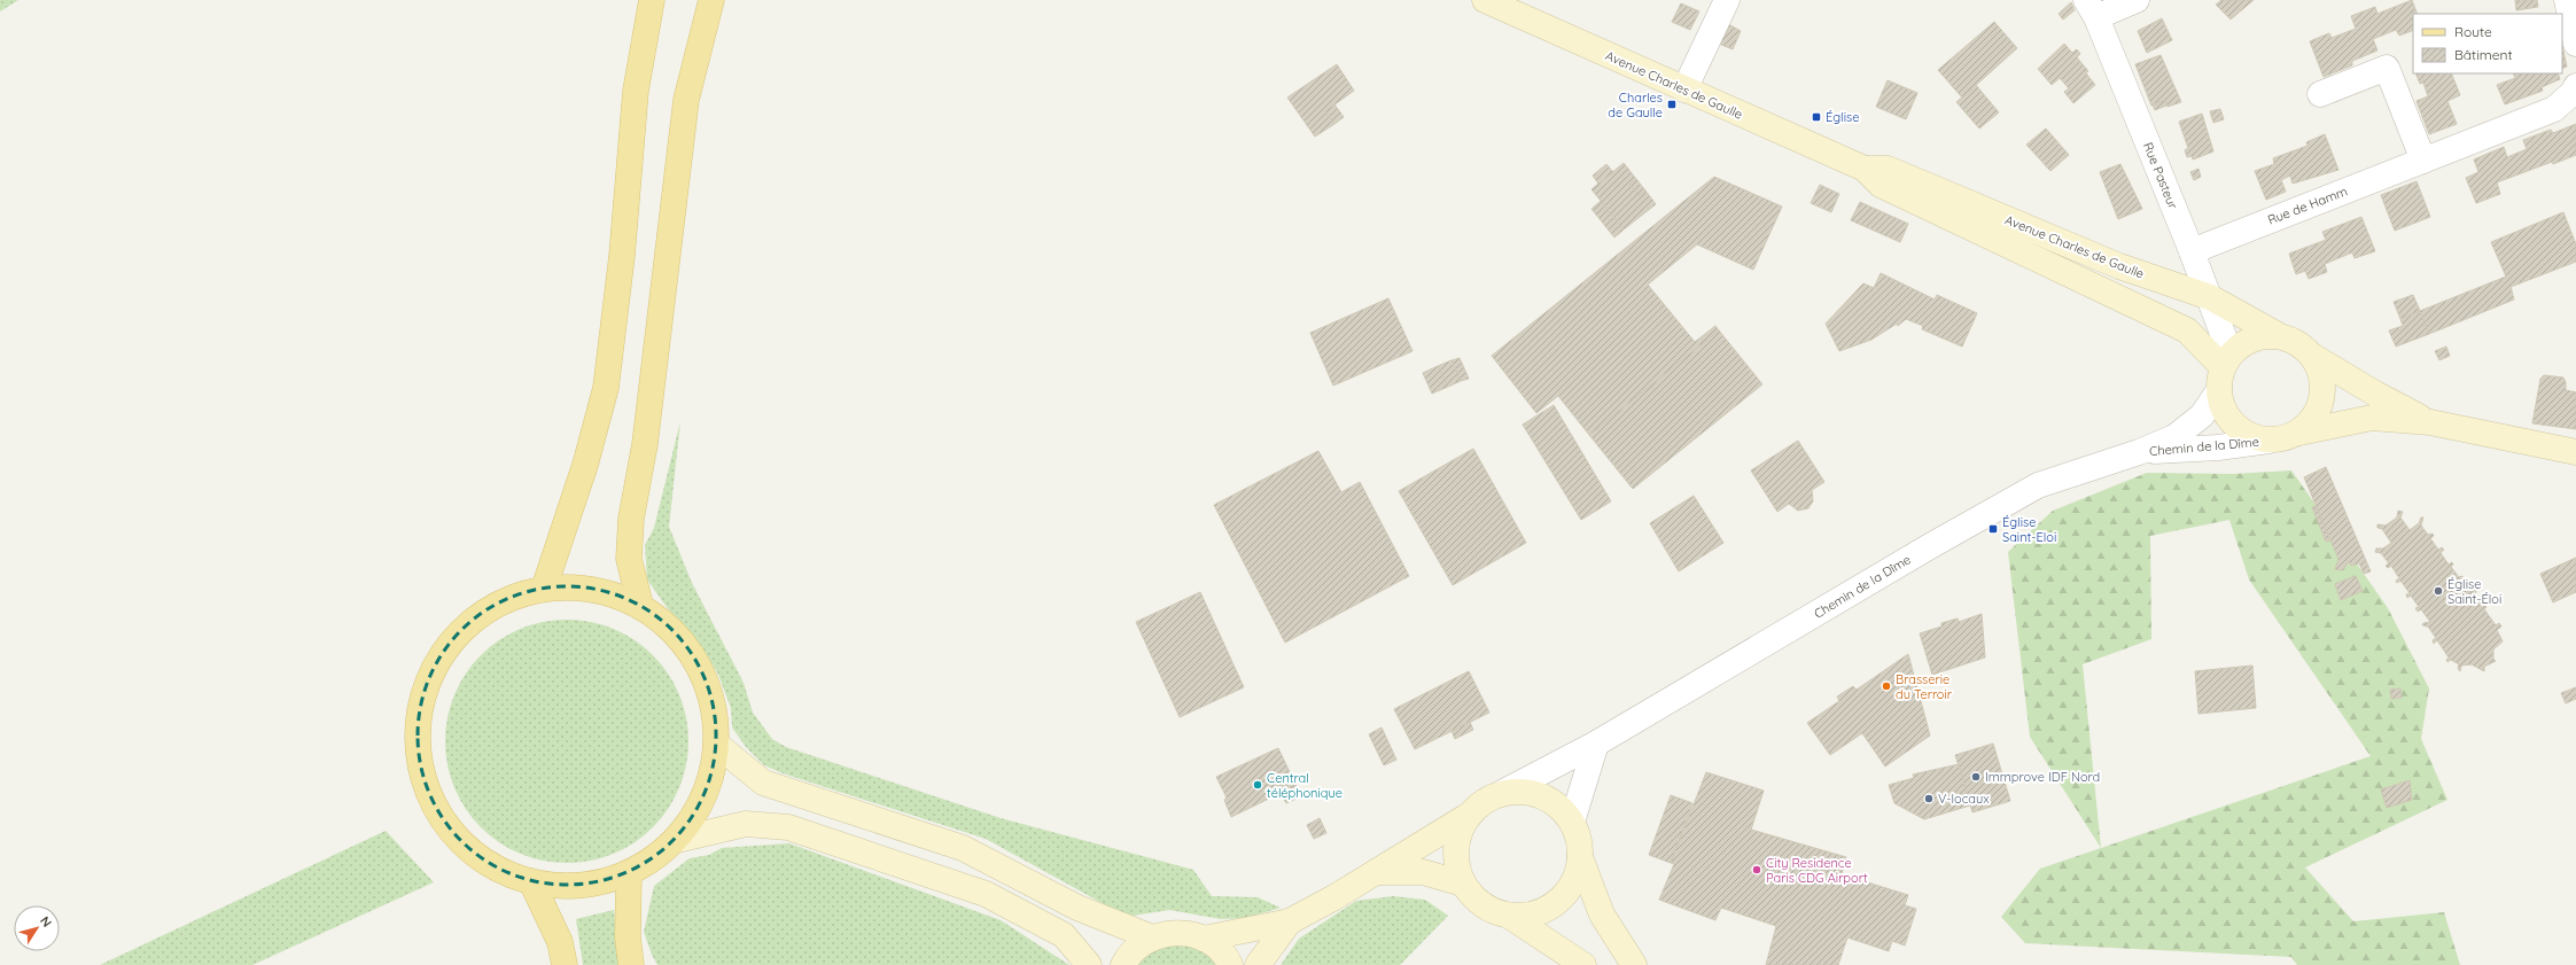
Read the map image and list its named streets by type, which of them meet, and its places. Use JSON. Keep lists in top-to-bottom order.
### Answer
{
  "streets": {
    "street": [
      "Avenue Charles de Gaulle",
      "Rue Pasteur",
      "Rue de Hamm",
      "Chemin de la Dîme"
    ]
  },
  "crossings": [
    ["Avenue Charles de Gaulle", "Rue Pasteur"],
    ["Avenue Charles de Gaulle", "Chemin de la Dîme"],
    ["Rue Pasteur", "Rue de Hamm"],
    ["Rue Pasteur", "Chemin de la Dîme"]
  ],
  "places": {
    "transit": ["Charles de Gaulle", "Église", "Église Saint-Eloi"],
    "other": [
      "Église Saint-Éloi",
      "Brasserie du Terroir",
      "Immprove IDF Nord",
      "Central téléphonique",
      "V-locaux",
      "City Residence Paris CDG Airport"
    ]
  },
  "legend": ["Route", "Bâtiment"],
  "north": "top right"
}
